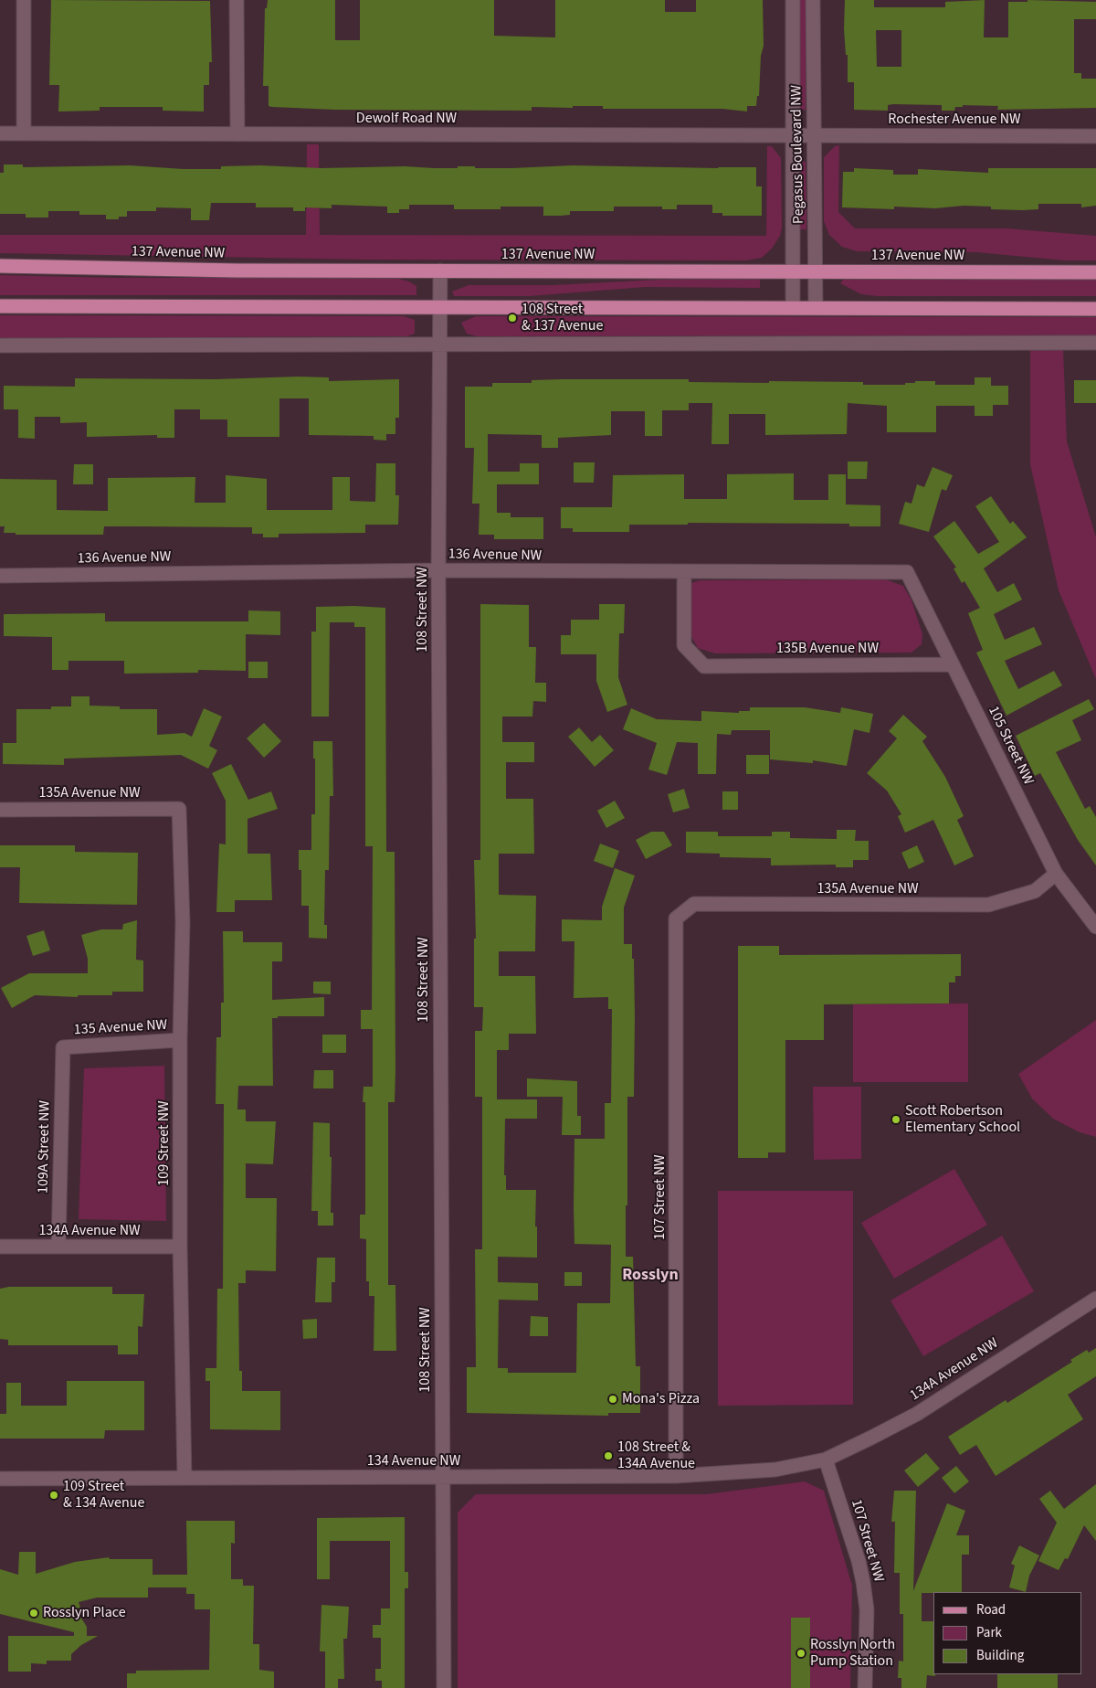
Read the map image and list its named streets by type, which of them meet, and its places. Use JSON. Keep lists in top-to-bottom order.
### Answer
{
  "streets": {
    "main road": ["137 Avenue NW"],
    "street": [
      "Dewolf Road NW",
      "Rochester Avenue NW",
      "Pegasus Boulevard NW",
      "136 Avenue NW",
      "108 Street NW",
      "135B Avenue NW",
      "105 Street NW",
      "135A Avenue NW",
      "135 Avenue NW",
      "109 Street NW",
      "109A Street NW",
      "107 Street NW",
      "134A Avenue NW",
      "134 Avenue NW"
    ]
  },
  "crossings": [
    ["Dewolf Road NW", "Rochester Avenue NW"],
    ["Dewolf Road NW", "Pegasus Boulevard NW"],
    ["Rochester Avenue NW", "Pegasus Boulevard NW"],
    ["Pegasus Boulevard NW", "137 Avenue NW"],
    ["137 Avenue NW", "108 Street NW"],
    ["136 Avenue NW", "108 Street NW"],
    ["136 Avenue NW", "135B Avenue NW"],
    ["136 Avenue NW", "105 Street NW"],
    ["108 Street NW", "134 Avenue NW"],
    ["135B Avenue NW", "105 Street NW"],
    ["105 Street NW", "135A Avenue NW"],
    ["135A Avenue NW", "109 Street NW"],
    ["135A Avenue NW", "107 Street NW"],
    ["135 Avenue NW", "109 Street NW"],
    ["135 Avenue NW", "109A Street NW"],
    ["109 Street NW", "134A Avenue NW"],
    ["109 Street NW", "134 Avenue NW"],
    ["109A Street NW", "134A Avenue NW"],
    ["107 Street NW", "134A Avenue NW"],
    ["107 Street NW", "134 Avenue NW"],
    ["134A Avenue NW", "134 Avenue NW"]
  ],
  "districts": ["Rosslyn"],
  "places": [
    "108 Street & 137 Avenue",
    "Scott Robertson Elementary School",
    "Mona's Pizza",
    "108 Street & 134A Avenue",
    "109 Street & 134 Avenue",
    "Rosslyn Place",
    "Rosslyn North Pump Station"
  ],
  "legend": ["Road", "Park", "Building"]
}
